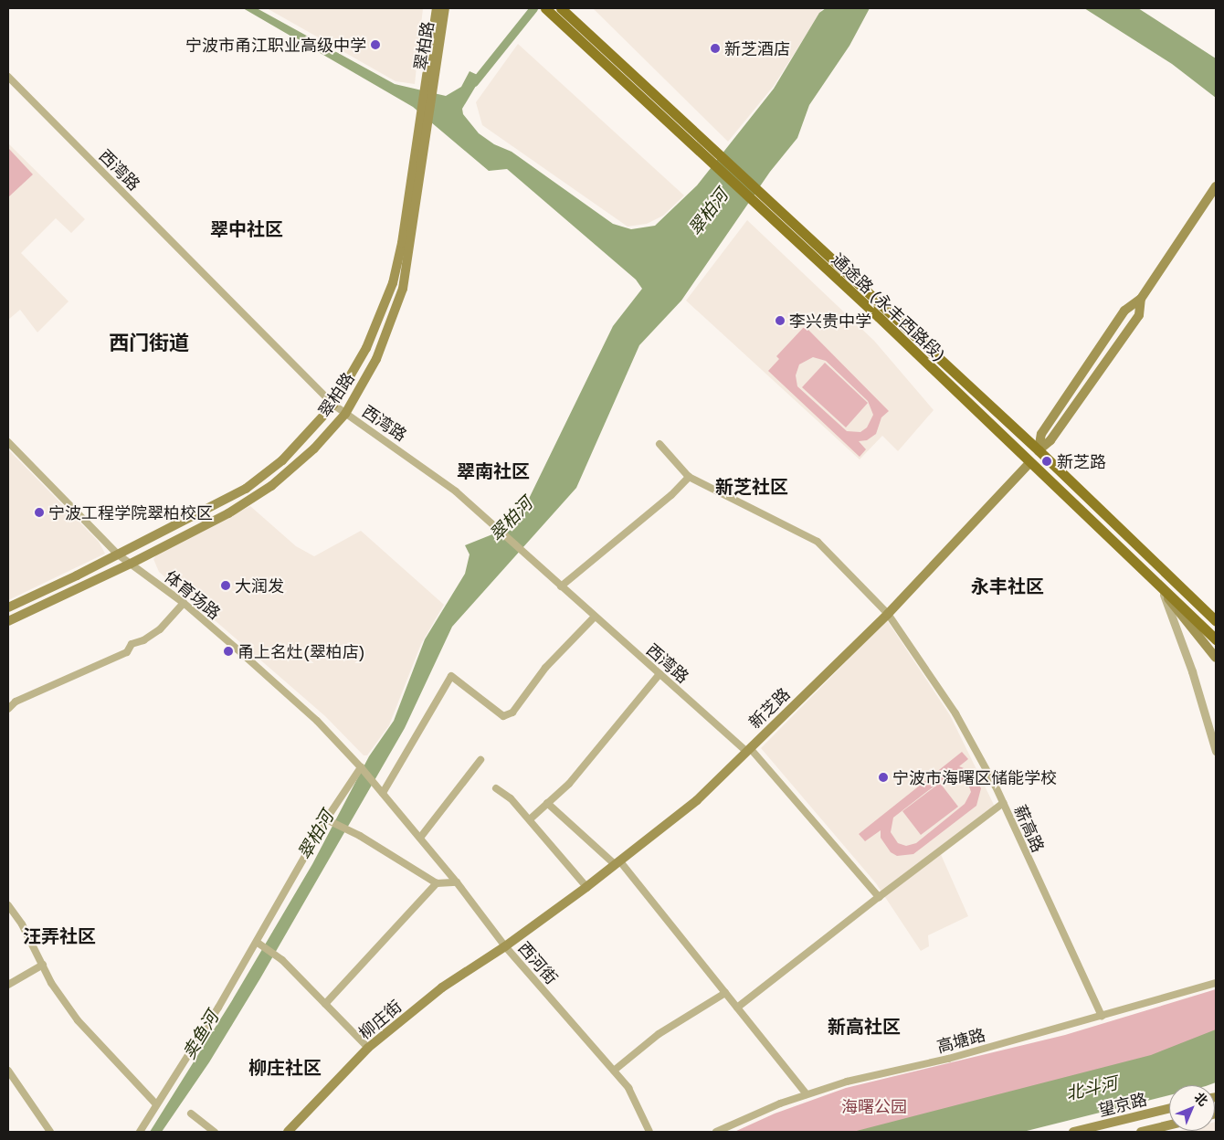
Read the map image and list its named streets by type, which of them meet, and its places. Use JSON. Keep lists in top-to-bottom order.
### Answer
{
  "streets": {
    "main road": [
      "翠柏路",
      "通途路 (永丰西路段)",
      "新芝路",
      "柳庄街",
      "望京路"
    ],
    "street": [
      "西湾路",
      "体育场路",
      "薪高路",
      "西河街",
      "高塘路"
    ]
  },
  "crossings": [
    ["翠柏路", "西湾路"],
    ["翠柏路", "体育场路"],
    ["西湾路", "新芝路"],
    ["通途路 (永丰西路段)", "新芝路"],
    ["体育场路", "西河街"],
    ["新芝路", "薪高路"],
    ["新芝路", "西河街"],
    ["新芝路", "柳庄街"],
    ["薪高路", "高塘路"],
    ["西河街", "柳庄街"]
  ],
  "districts": [
    "翠中社区",
    "西门街道",
    "翠南社区",
    "新芝社区",
    "永丰社区",
    "汪弄社区",
    "新高社区",
    "柳庄社区"
  ],
  "water": ["翠柏河", "卖鱼河", "北斗河"],
  "parks": ["海曙公园"],
  "places": [
    "宁波市甬江职业高级中学",
    "新芝酒店",
    "李兴贵中学",
    "新芝路",
    "宁波工程学院翠柏校区",
    "大润发",
    "甬上名灶(翠柏店)",
    "宁波市海曙区储能学校"
  ],
  "north": "top right"
}
